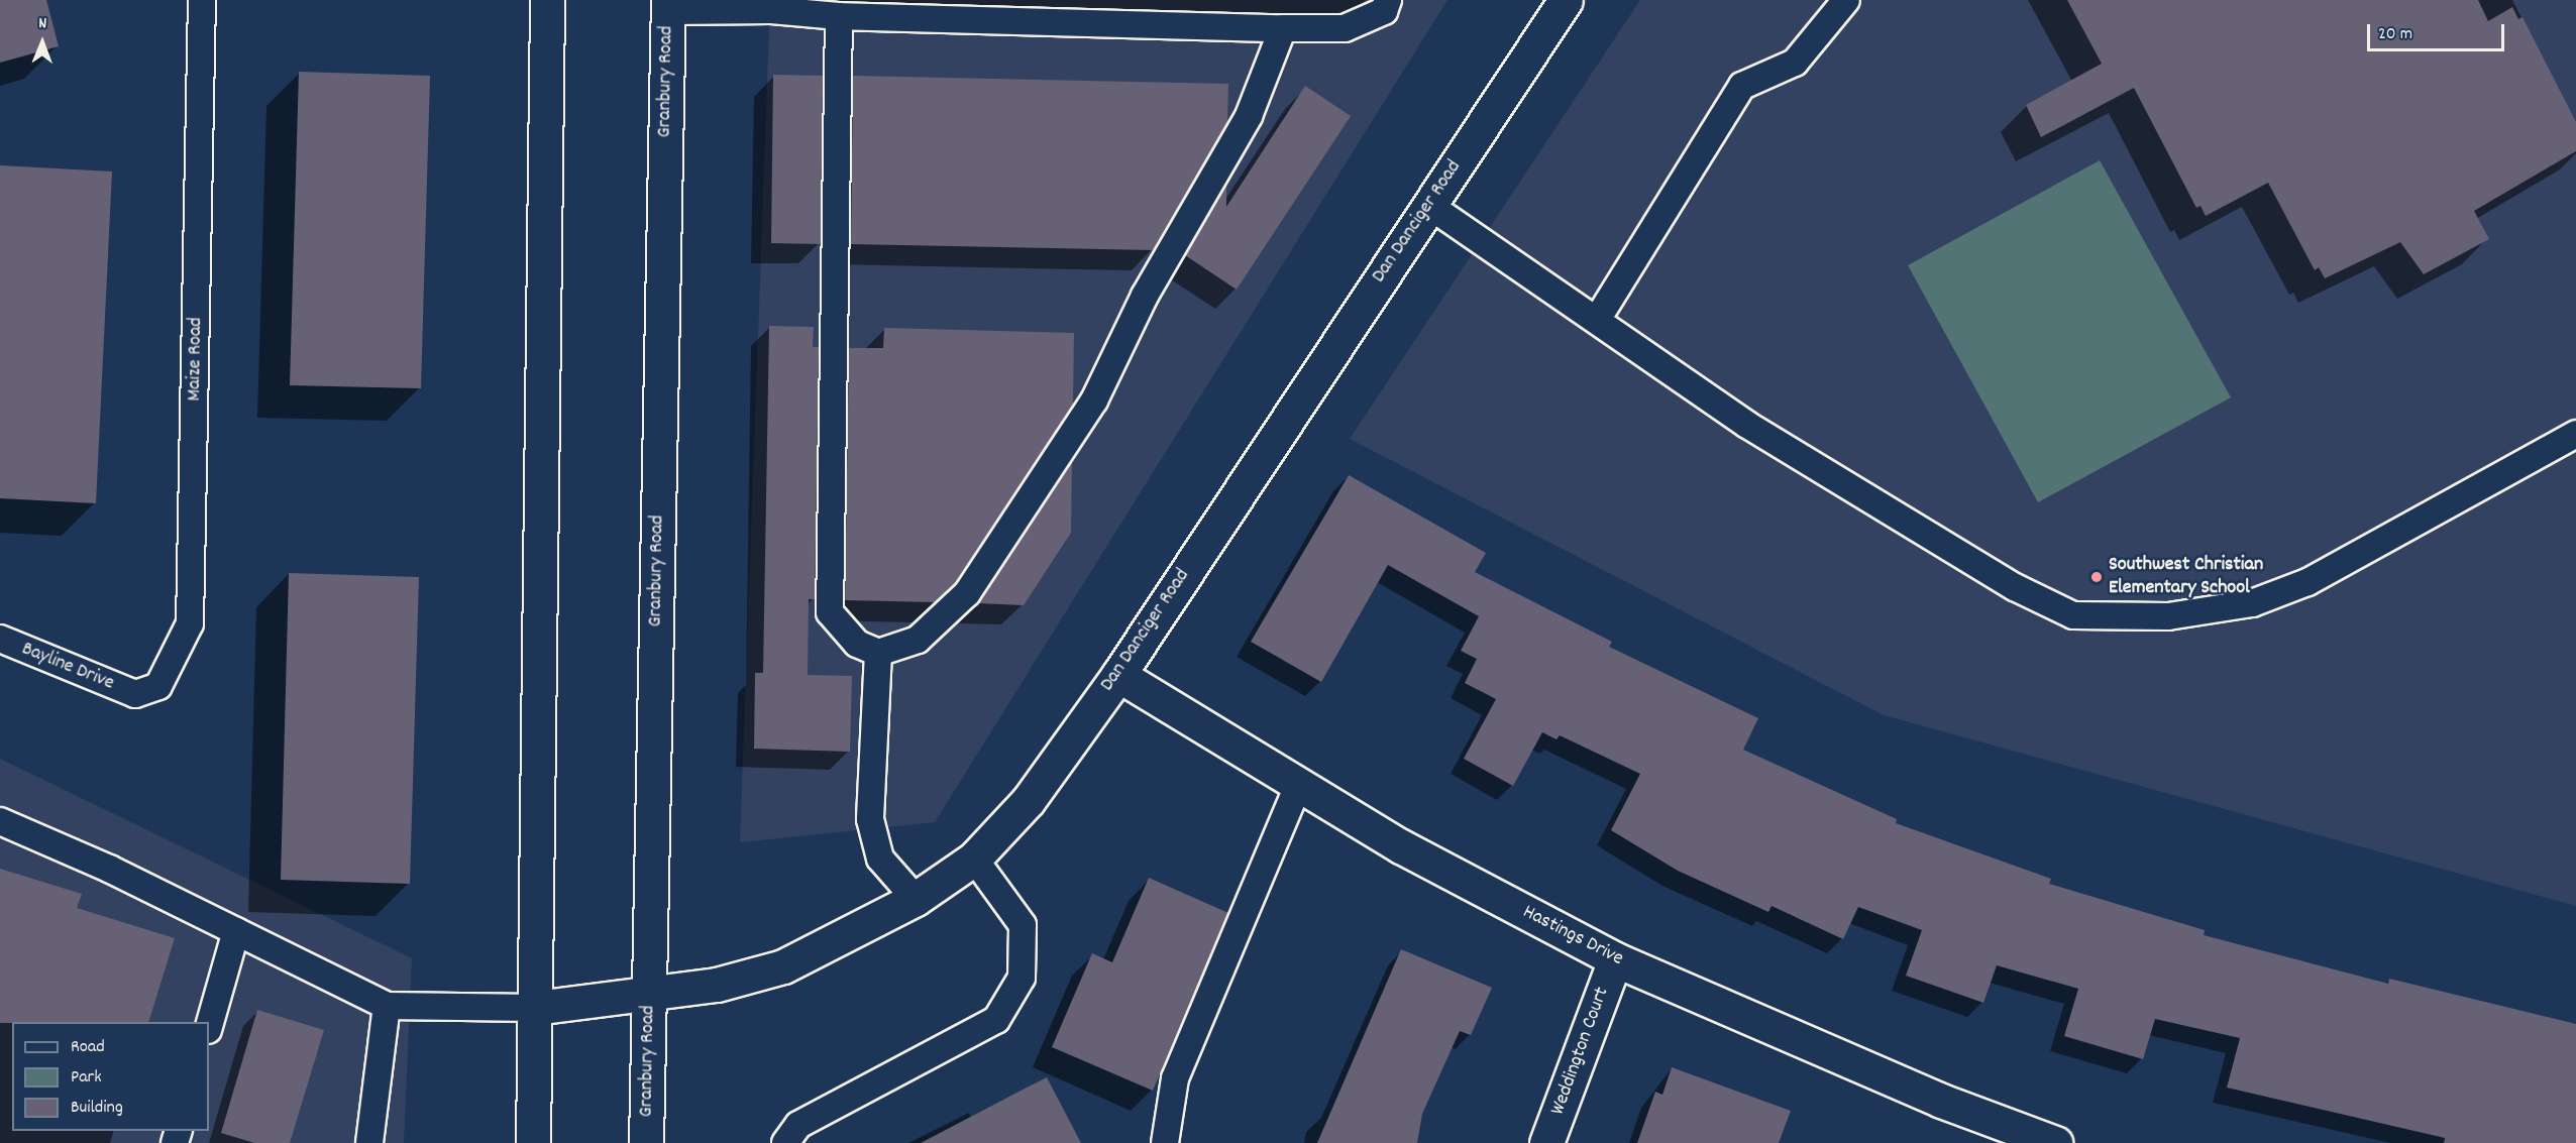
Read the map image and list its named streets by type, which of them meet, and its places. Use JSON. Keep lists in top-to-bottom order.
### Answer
{
  "streets": {
    "street": [
      "Granbury Road",
      "Dan Danciger Road",
      "Hastings Drive",
      "Weddington Court"
    ],
    "lane": ["Maize Road", "Bayline Drive"]
  },
  "crossings": [
    ["Granbury Road", "Dan Danciger Road"],
    ["Dan Danciger Road", "Hastings Drive"],
    ["Maize Road", "Bayline Drive"],
    ["Hastings Drive", "Weddington Court"]
  ],
  "places": ["Southwest Christian Elementary School"],
  "legend": ["Road", "Park", "Building"],
  "scale_bar": "20 m",
  "north": "top"
}
